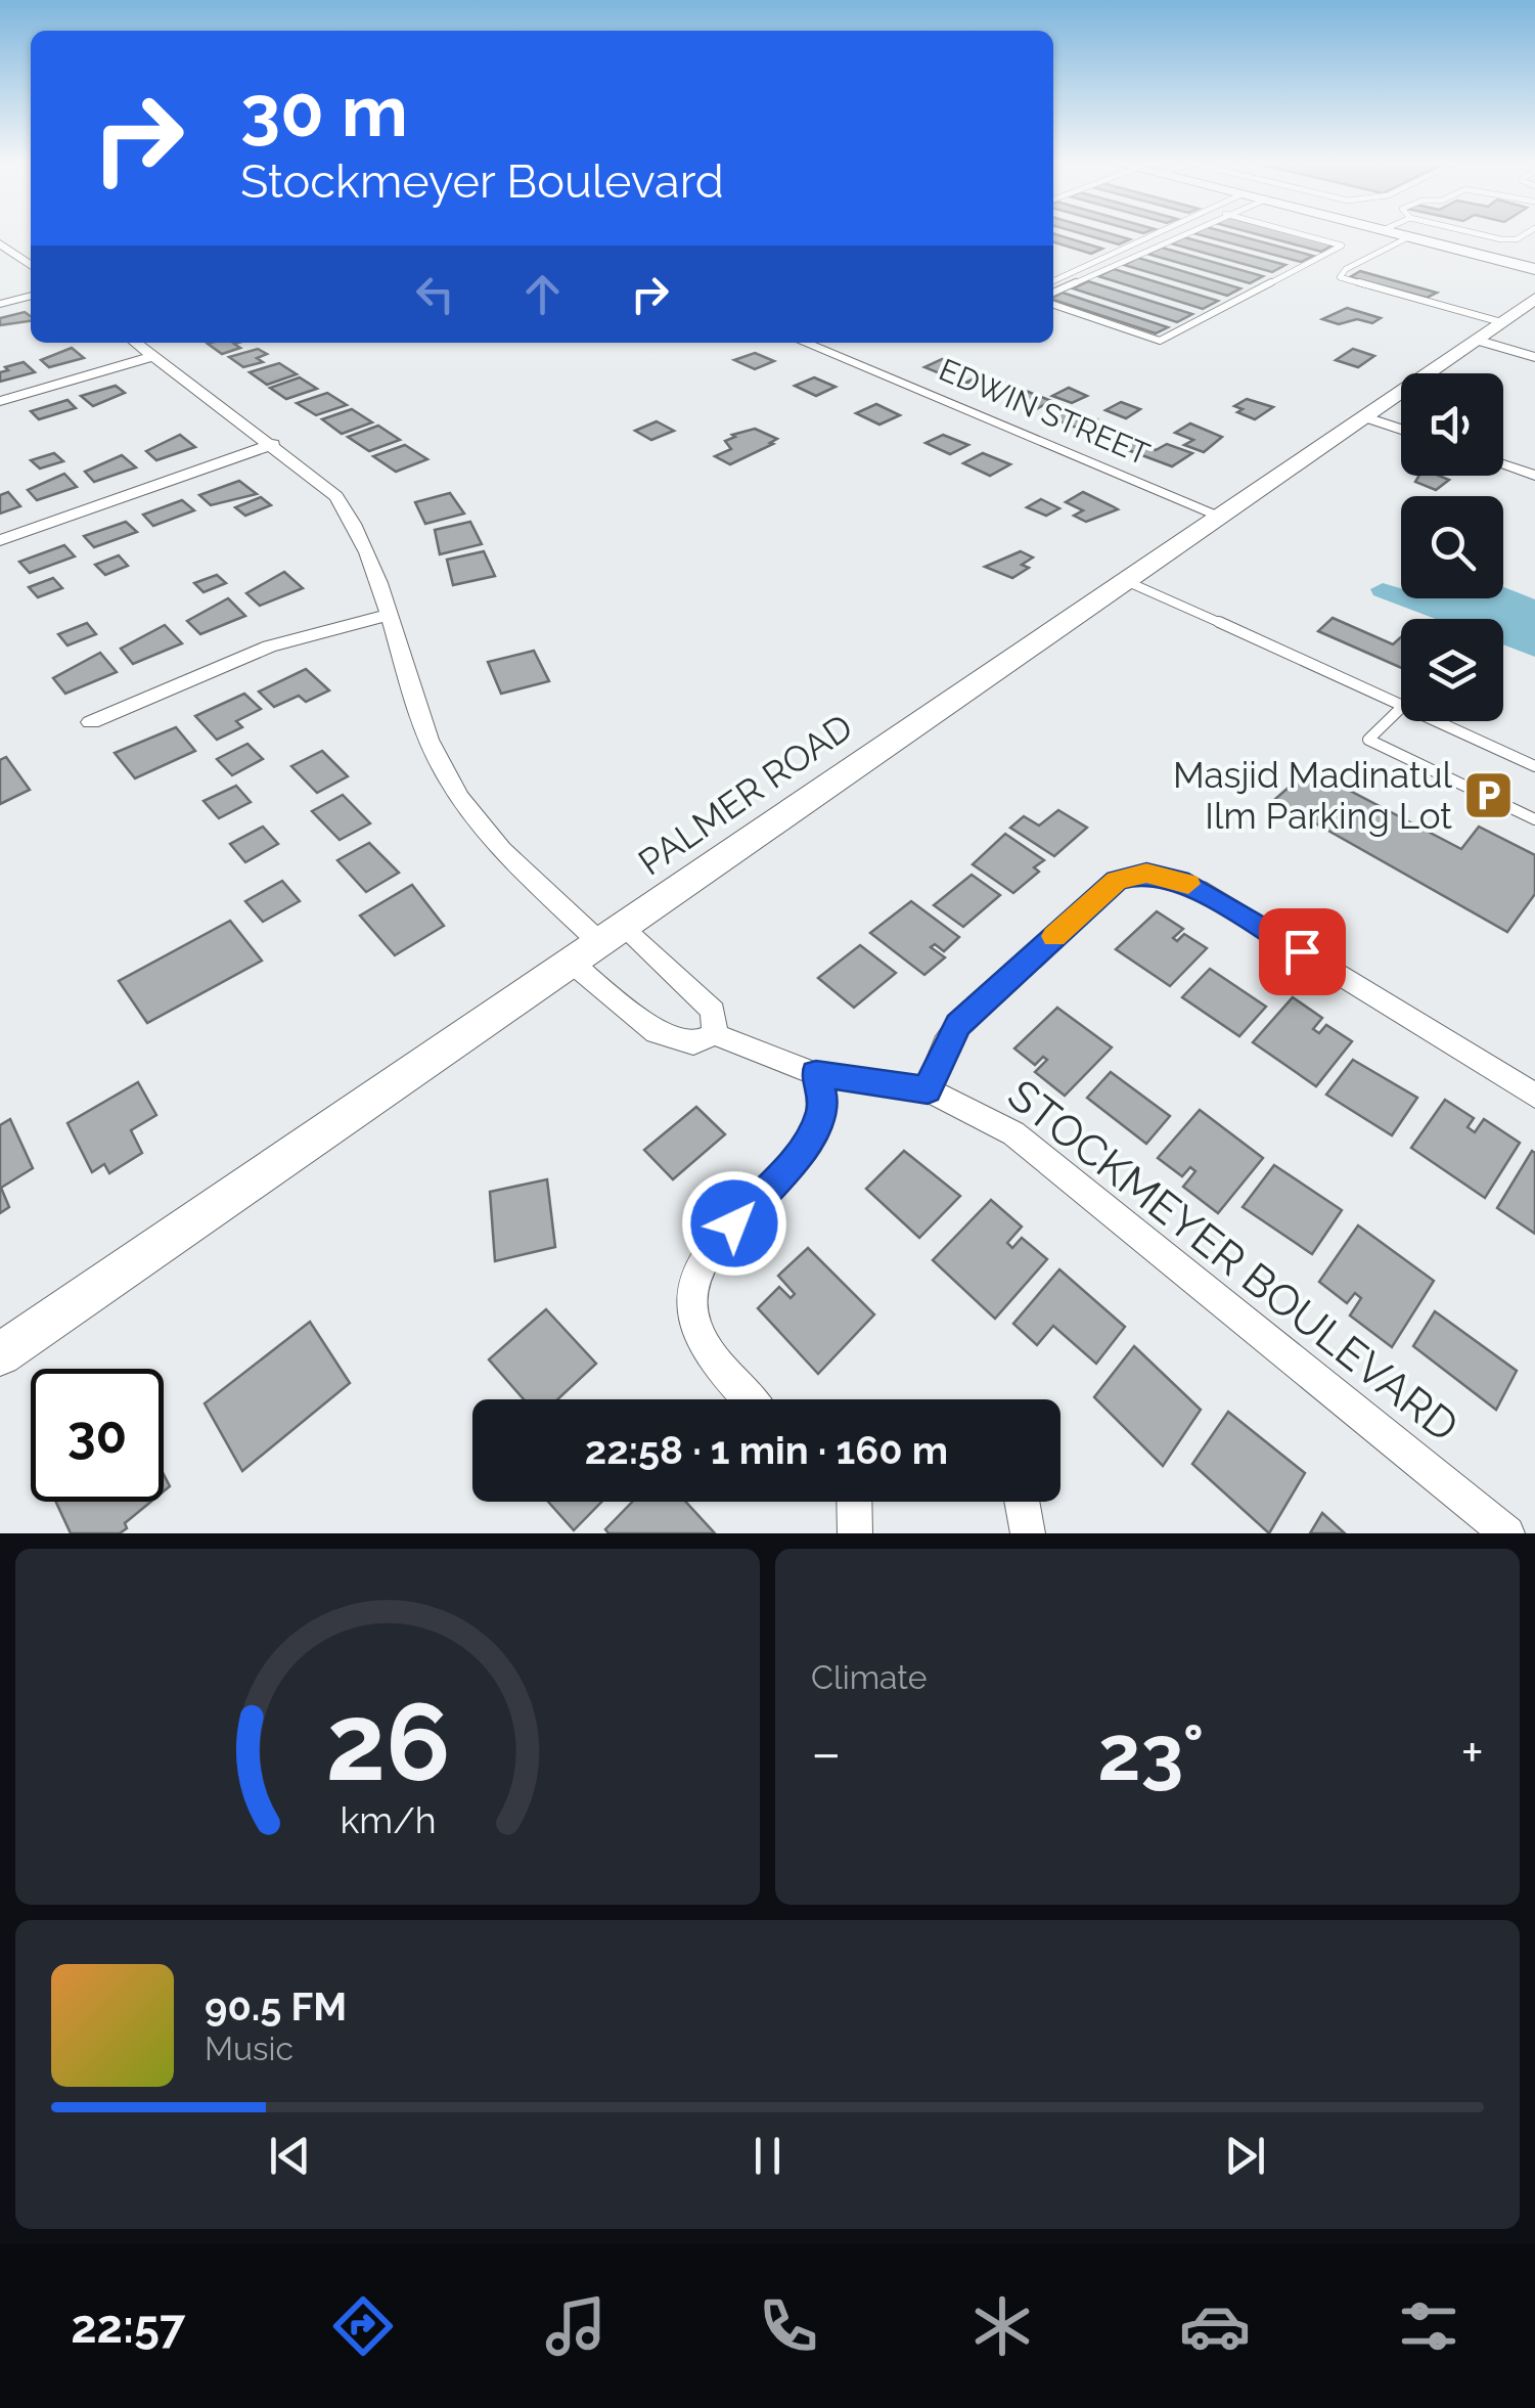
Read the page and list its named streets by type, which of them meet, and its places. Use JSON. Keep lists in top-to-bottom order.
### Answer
{
  "streets": {
    "street": ["EDWIN STREET", "PALMER ROAD", "STOCKMEYER BOULEVARD"]
  },
  "crossings": [
    ["EDWIN STREET", "PALMER ROAD"],
    ["PALMER ROAD", "STOCKMEYER BOULEVARD"]
  ],
  "places": {
    "parking": ["Masjid Madinatul Ilm Parking Lot"]
  },
  "page": {
    "turn": ["30 m", "Stockmeyer Boulevard"],
    "limit": "30",
    "trip": "22:58 · 1 min · 160 m",
    "tile": "Climate",
    "heat": ["−", "23°", "+"],
    "song": ["90.5 FM", "Music"],
    "tabs": "22:57",
    "gauge": ["26", "km/h"]
  }
}
